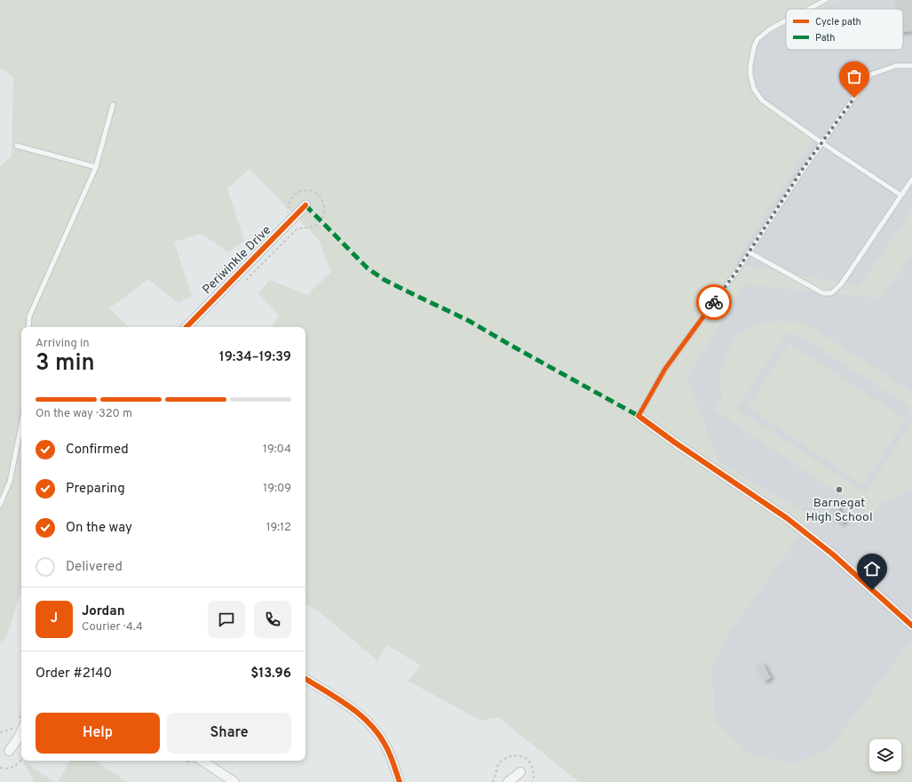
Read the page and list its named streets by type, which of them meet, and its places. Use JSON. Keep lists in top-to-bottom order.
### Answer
{
  "streets": {
    "street": ["Periwinkle Drive"]
  },
  "places": ["Barnegat High School"],
  "legend": ["Cycle path", "Path"],
  "page": {
    "heading": ["3 min", "Arriving in", "19:34–19:39"],
    "panel": [
      "Jordan",
      "Courier · 4.4",
      "Order #2140",
      "$13.96"
    ],
    "bar": "On the way · 320 m",
    "list": [
      ["Confirmed", "19:04"],
      ["Preparing", "19:09"],
      ["On the way", "19:12"],
      "Delivered"
    ],
    "round": "J",
    "buttons": ["Help", "Share"]
  }
}
